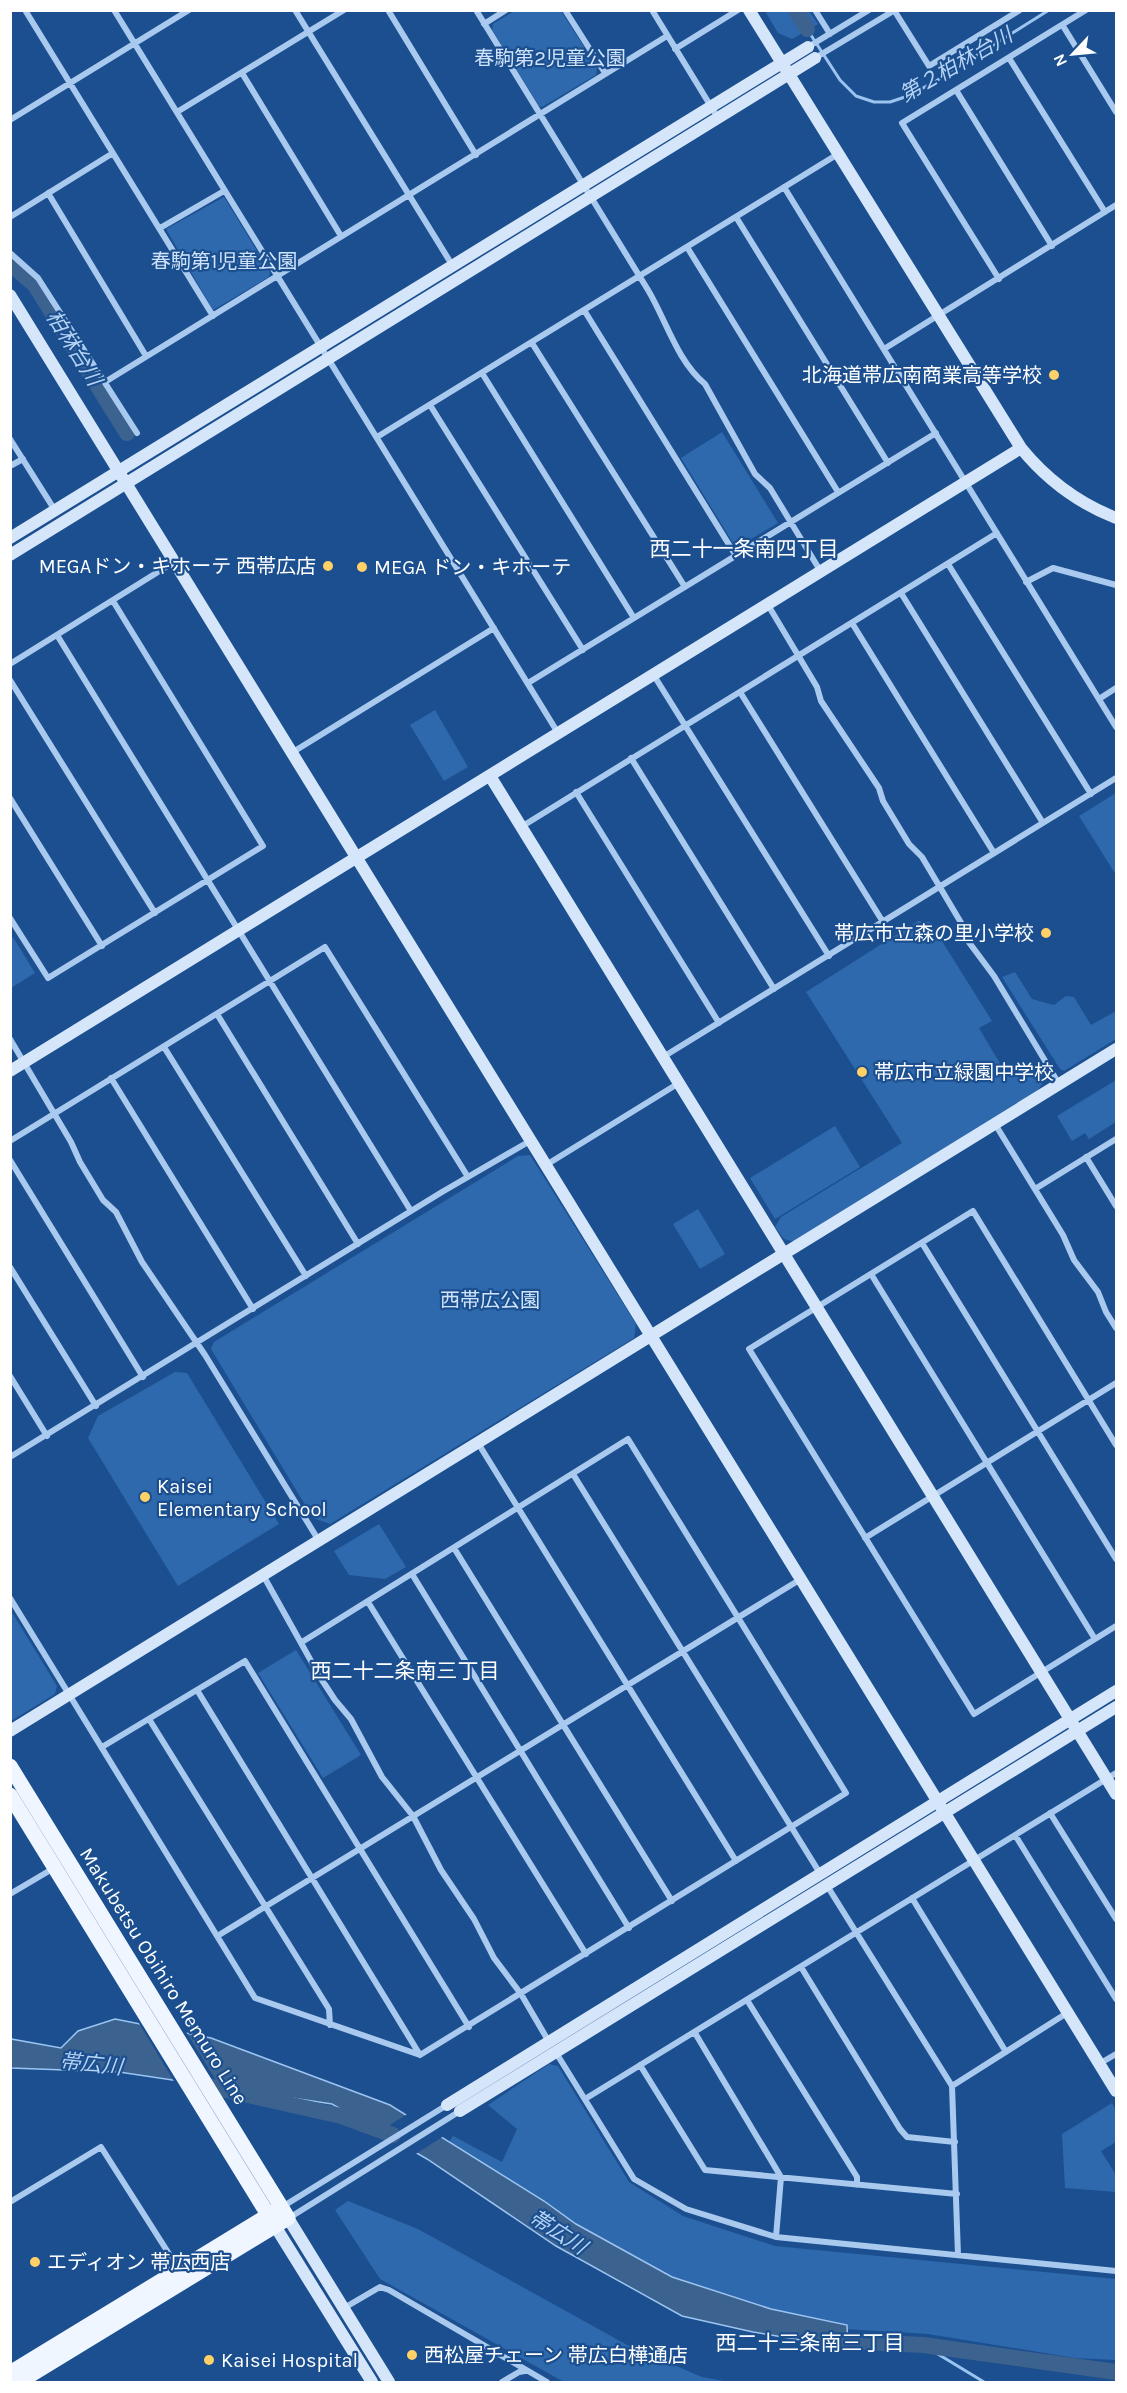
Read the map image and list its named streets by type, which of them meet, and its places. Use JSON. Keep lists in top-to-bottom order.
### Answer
{
  "streets": {
    "main road": ["Makubetsu Obihiro Memuro Line"]
  },
  "districts": ["西二十一条南四丁目", "西二十二条南三丁目", "西二十三条南三丁目"],
  "water": ["第２柏林台川", "柏林台川", "帯広川"],
  "parks": ["春駒第2児童公園", "春駒第1児童公園", "西帯広公園"],
  "places": [
    "北海道帯広南商業高等学校",
    "MEGAドン・キホーテ 西帯広店",
    "MEGA ドン・キホーテ",
    "帯広市立森の里小学校",
    "帯広市立緑園中学校",
    "Kaisei Elementary School",
    "エディオン 帯広西店",
    "西松屋チェーン 帯広白樺通店",
    "Kaisei Hospital"
  ],
  "north": "bottom left"
}
